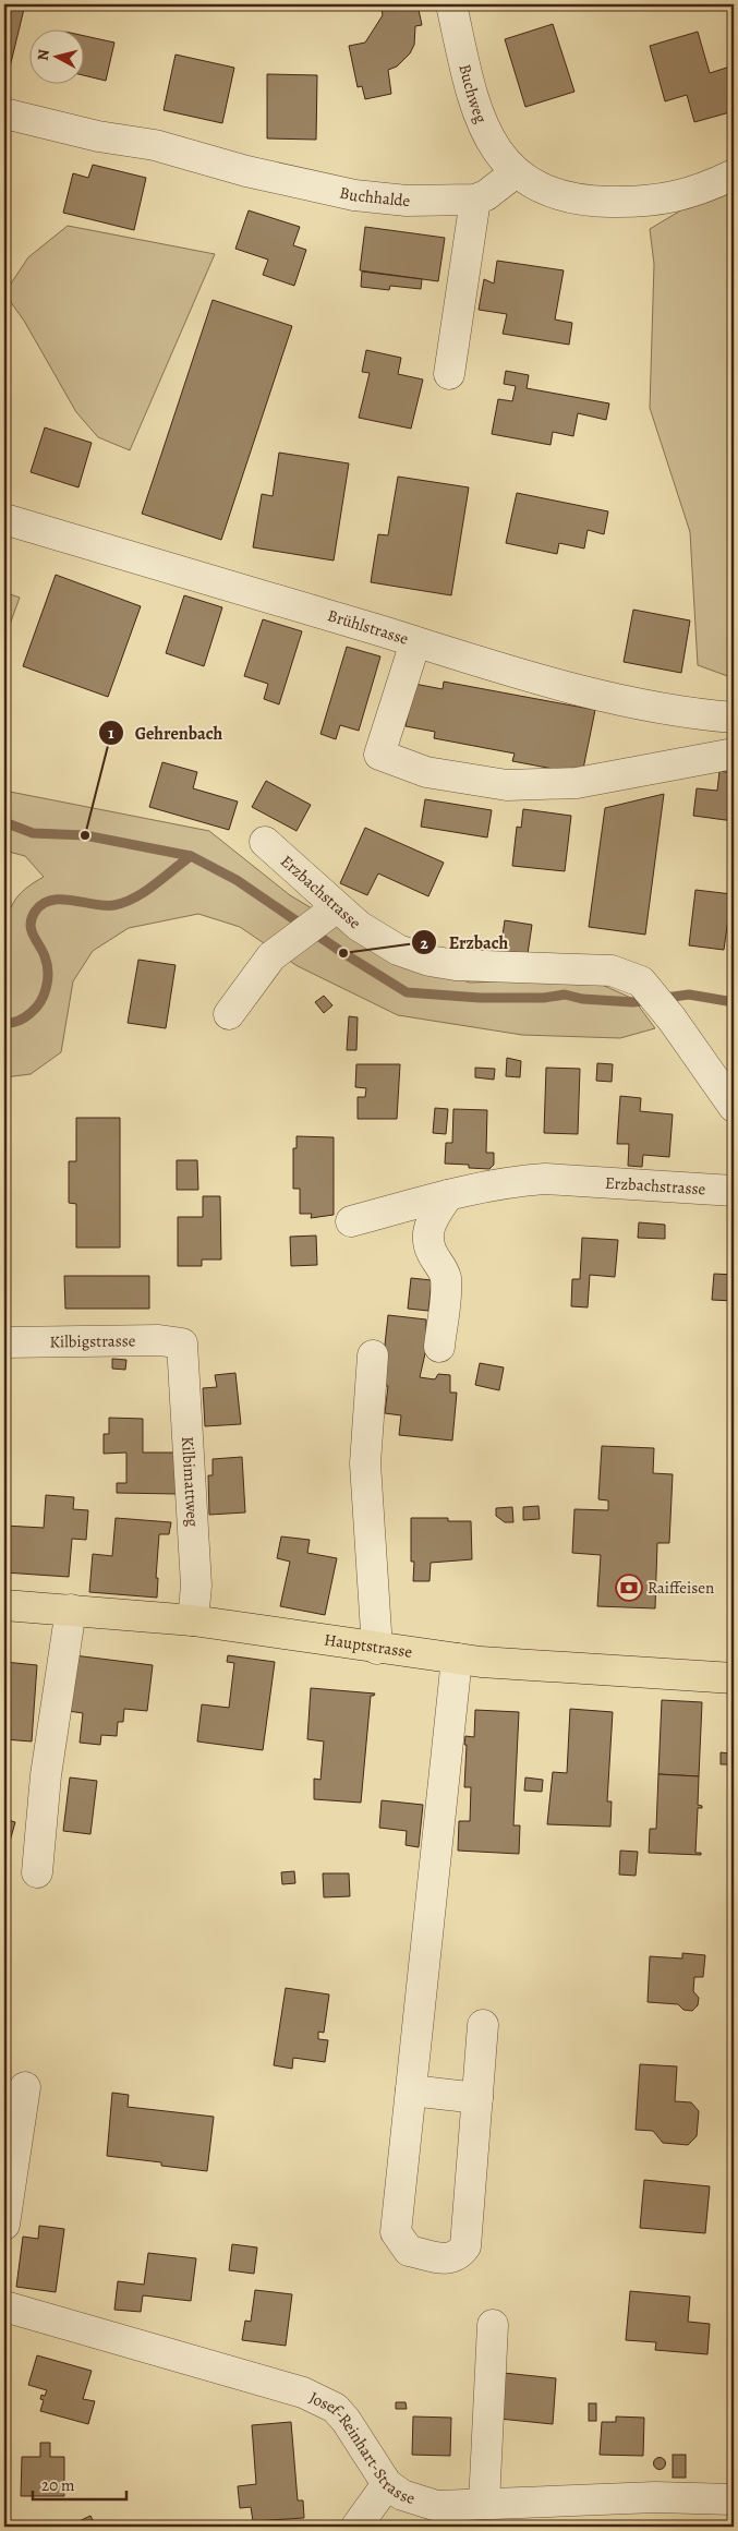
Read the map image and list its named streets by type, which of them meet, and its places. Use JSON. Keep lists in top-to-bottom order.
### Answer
{
  "streets": {
    "main road": ["Hauptstrasse"],
    "street": [
      "Buchweg",
      "Buchhalde",
      "Brühlstrasse",
      "Erzbachstrasse",
      "Kilbigstrasse",
      "Kilbimattweg",
      "Josef-Reinhart-Strasse"
    ]
  },
  "crossings": [
    ["Kilbigstrasse", "Kilbimattweg"],
    ["Kilbimattweg", "Hauptstrasse"]
  ],
  "places": {
    "other": ["Gehrenbach", "Erzbach"],
    "bank": ["Raiffeisen"]
  },
  "scale_bar": "20 m",
  "north": "left"
}
